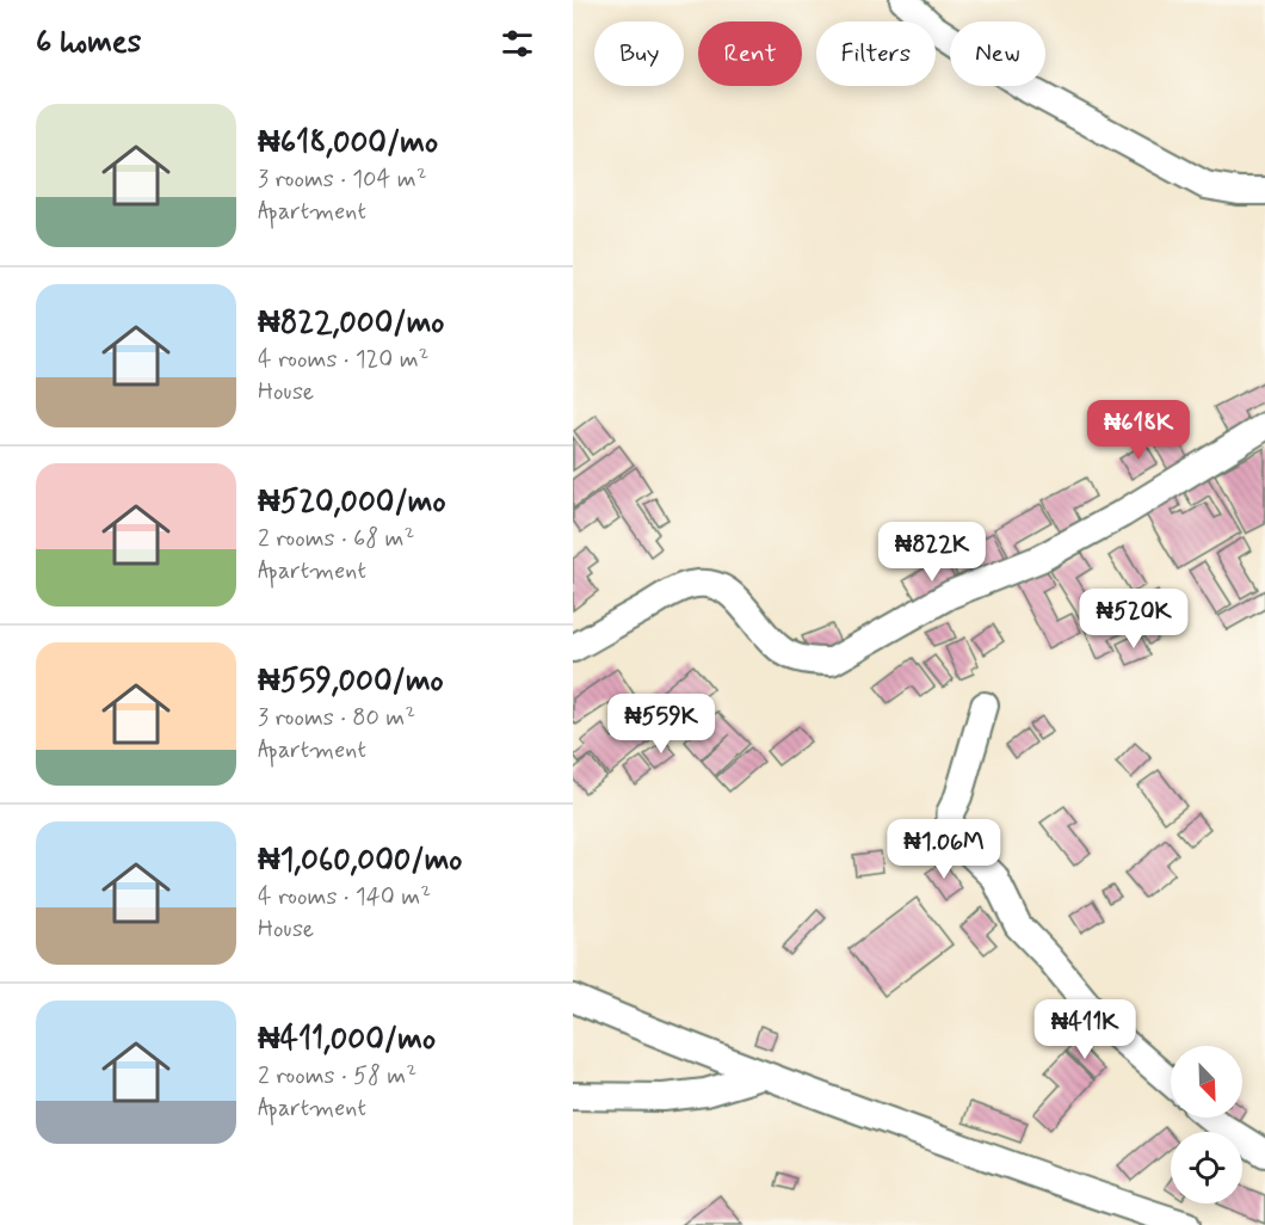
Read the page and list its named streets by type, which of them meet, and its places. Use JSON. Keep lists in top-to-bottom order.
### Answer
{
  "north": "bottom right",
  "page": {
    "heading": "6 homes",
    "chip": [
      "Buy",
      "Rent",
      "Filters",
      "New"
    ],
    "list": [
      {
        "name": "₦618,000/mo",
        "note": "3 rooms · 104 m² · Apartment"
      },
      {
        "name": "₦822,000/mo",
        "note": "4 rooms · 120 m² · House"
      },
      {
        "name": "₦520,000/mo",
        "note": "2 rooms · 68 m² · Apartment"
      },
      {
        "name": "₦559,000/mo",
        "note": "3 rooms · 80 m² · Apartment"
      },
      {
        "name": "₦1,060,000/mo",
        "note": "4 rooms · 140 m² · House"
      },
      {
        "name": "₦411,000/mo",
        "note": "2 rooms · 58 m² · Apartment"
      }
    ],
    "price": [
      "₦618K",
      "₦822K",
      "₦520K",
      "₦559K",
      "₦1.06M",
      "₦411K"
    ]
  }
}
